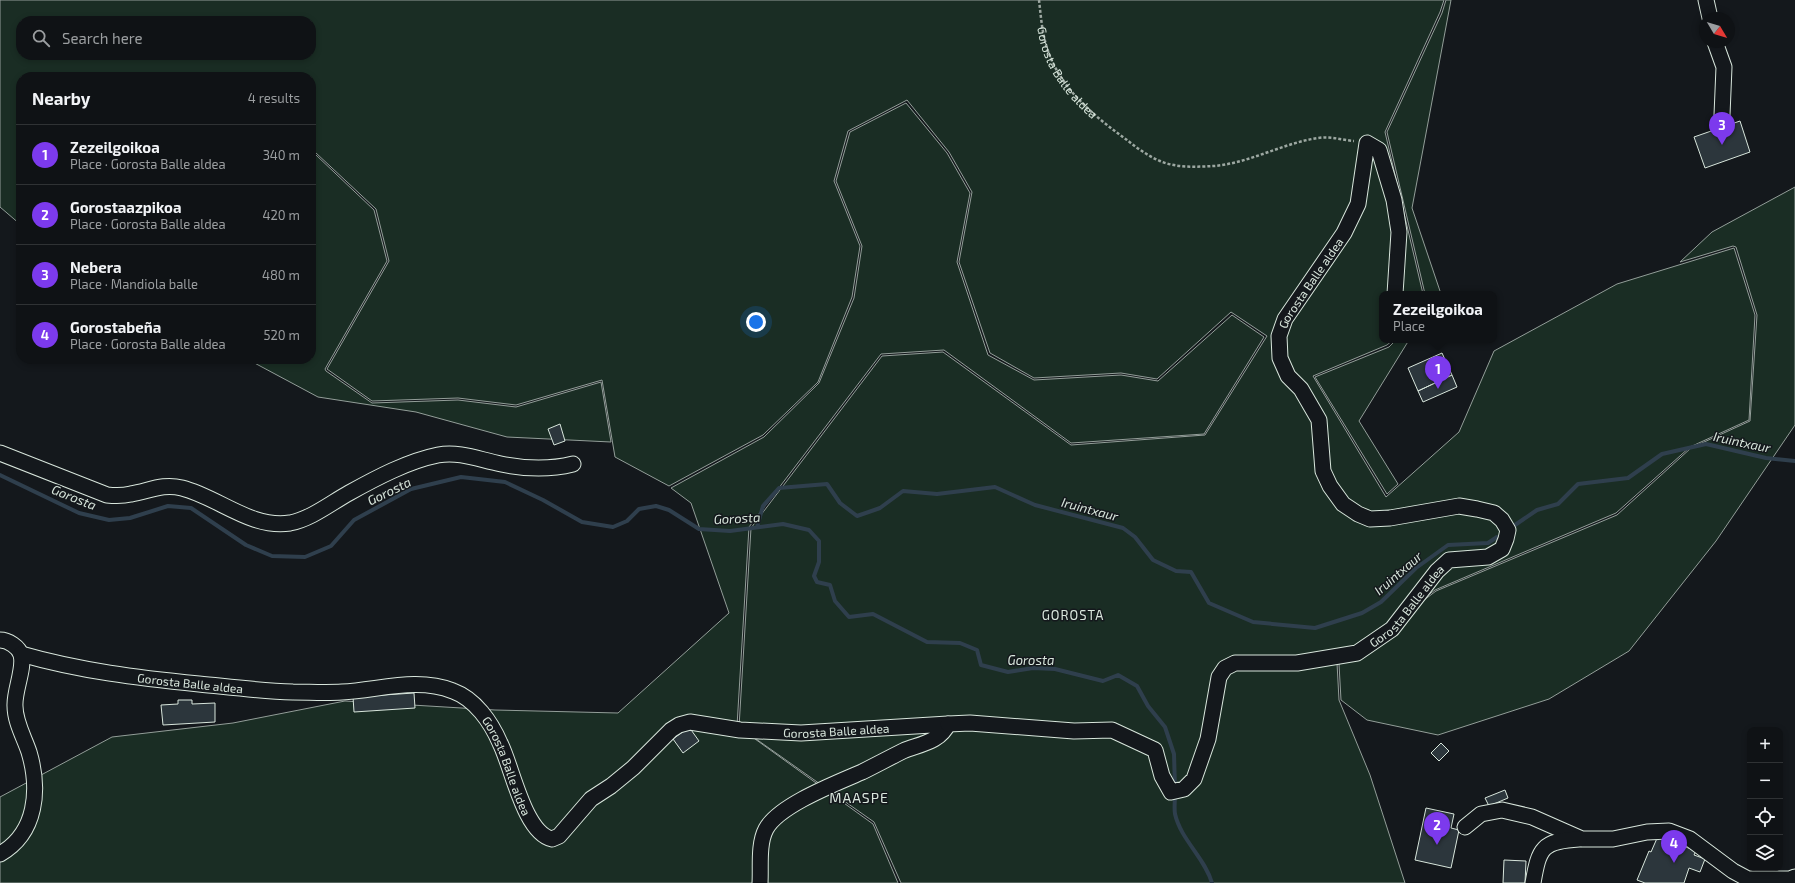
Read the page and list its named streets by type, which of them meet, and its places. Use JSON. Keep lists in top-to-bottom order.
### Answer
{
  "streets": {
    "street": ["Gorosta Balle aldea"]
  },
  "districts": ["GOROSTA", "MAASPE"],
  "water": ["Iruintxaur", "Gorosta"],
  "north": "bottom right",
  "page": {
    "search": "Search here",
    "heading": ["Nearby", "4 results"],
    "pins": [
      "3",
      "1",
      "2",
      "4"
    ],
    "list": [
      {
        "mark": "1",
        "name": "Zezeilgoikoa",
        "note": "Place · Gorosta Balle aldea",
        "value": "340 m"
      },
      {
        "mark": "2",
        "name": "Gorostaazpikoa",
        "note": "Place · Gorosta Balle aldea",
        "value": "420 m"
      },
      {
        "mark": "3",
        "name": "Nebera",
        "note": "Place · Mandiola balle",
        "value": "480 m"
      },
      {
        "mark": "4",
        "name": "Gorostabeña",
        "note": "Place · Gorosta Balle aldea",
        "value": "520 m"
      }
    ],
    "popup": ["Zezeilgoikoa", "Place"],
    "map_buttons": ["+", "−"]
  }
}
